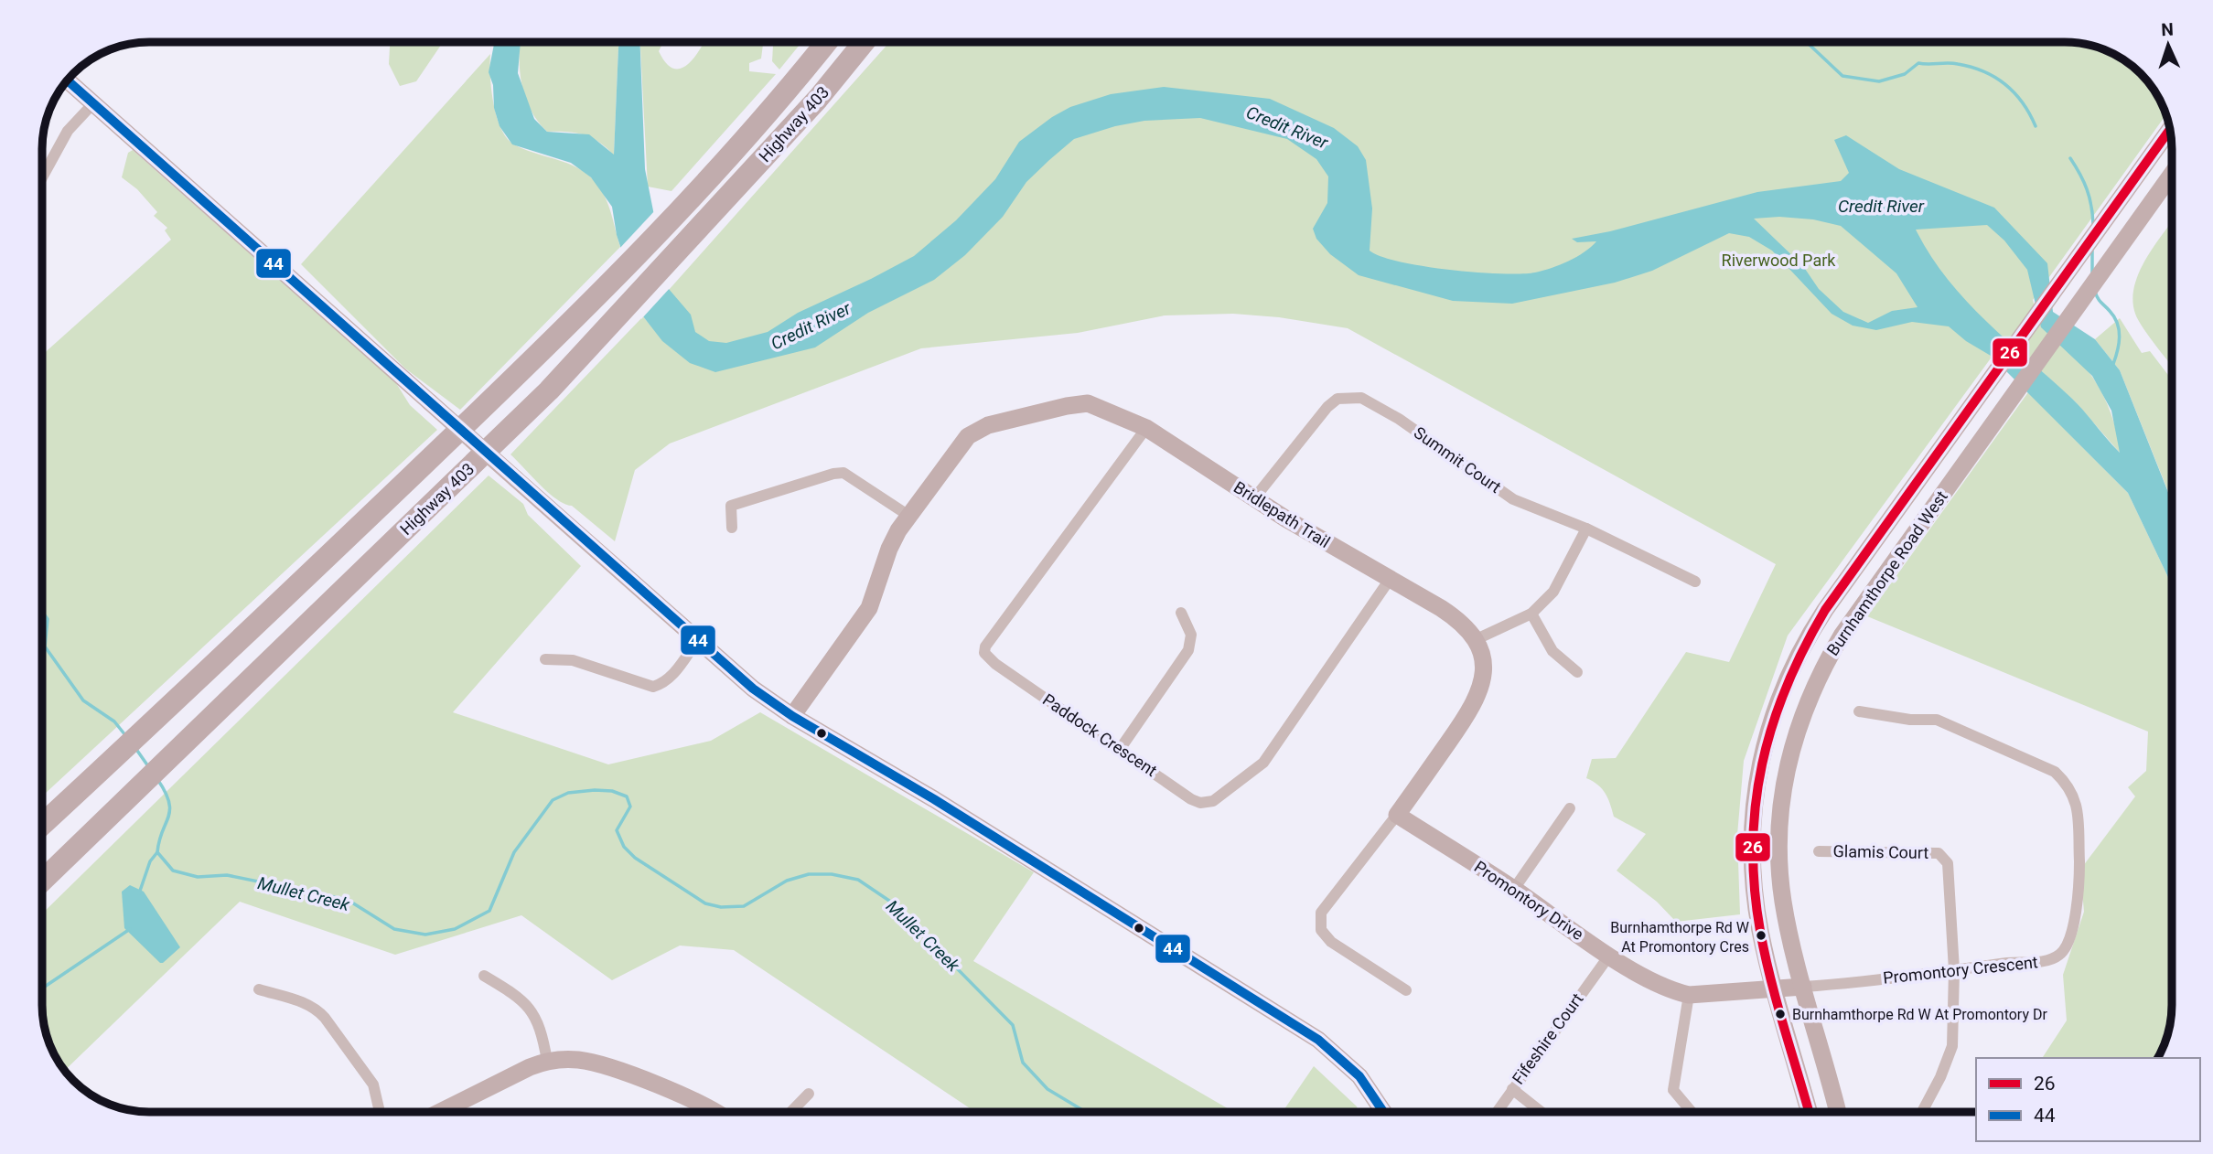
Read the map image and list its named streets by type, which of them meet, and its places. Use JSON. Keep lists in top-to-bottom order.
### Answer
{
  "streets": {
    "highway": ["Highway 403"],
    "main road": ["Bridlepath Trail", "Burnhamthorpe Road West", "Promontory Drive"],
    "street": [
      "Summit Court",
      "Paddock Crescent",
      "Glamis Court",
      "Promontory Crescent",
      "Fifeshire Court"
    ]
  },
  "crossings": [
    ["Summit Court", "Bridlepath Trail"],
    ["Bridlepath Trail", "Paddock Crescent"],
    ["Burnhamthorpe Road West", "Promontory Drive"],
    ["Burnhamthorpe Road West", "Promontory Crescent"],
    ["Glamis Court", "Promontory Crescent"],
    ["Promontory Drive", "Promontory Crescent"],
    ["Promontory Drive", "Fifeshire Court"]
  ],
  "water": ["Credit River", "Mullet Creek"],
  "parks": ["Riverwood Park"],
  "places": ["Burnhamthorpe Rd W At Promontory Cres", "Burnhamthorpe Rd W At Promontory Dr"],
  "lines": ["transit line 44", "transit line 26"],
  "legend": ["26", "44"],
  "north": "top"
}
